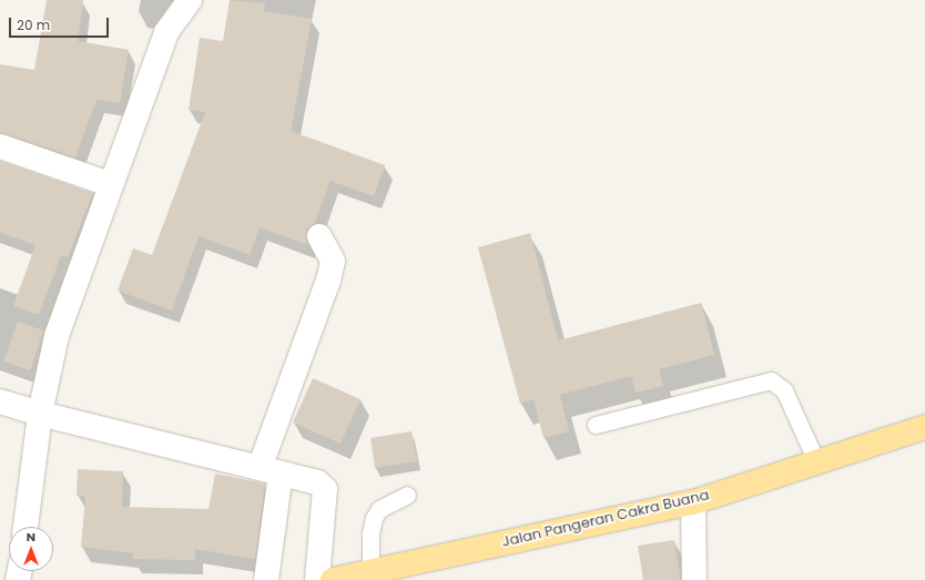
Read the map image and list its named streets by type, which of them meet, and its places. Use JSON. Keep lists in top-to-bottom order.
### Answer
{
  "streets": {
    "main road": ["Jalan Pangeran Cakra Buana"]
  },
  "scale_bar": "20 m",
  "north": "top"
}
